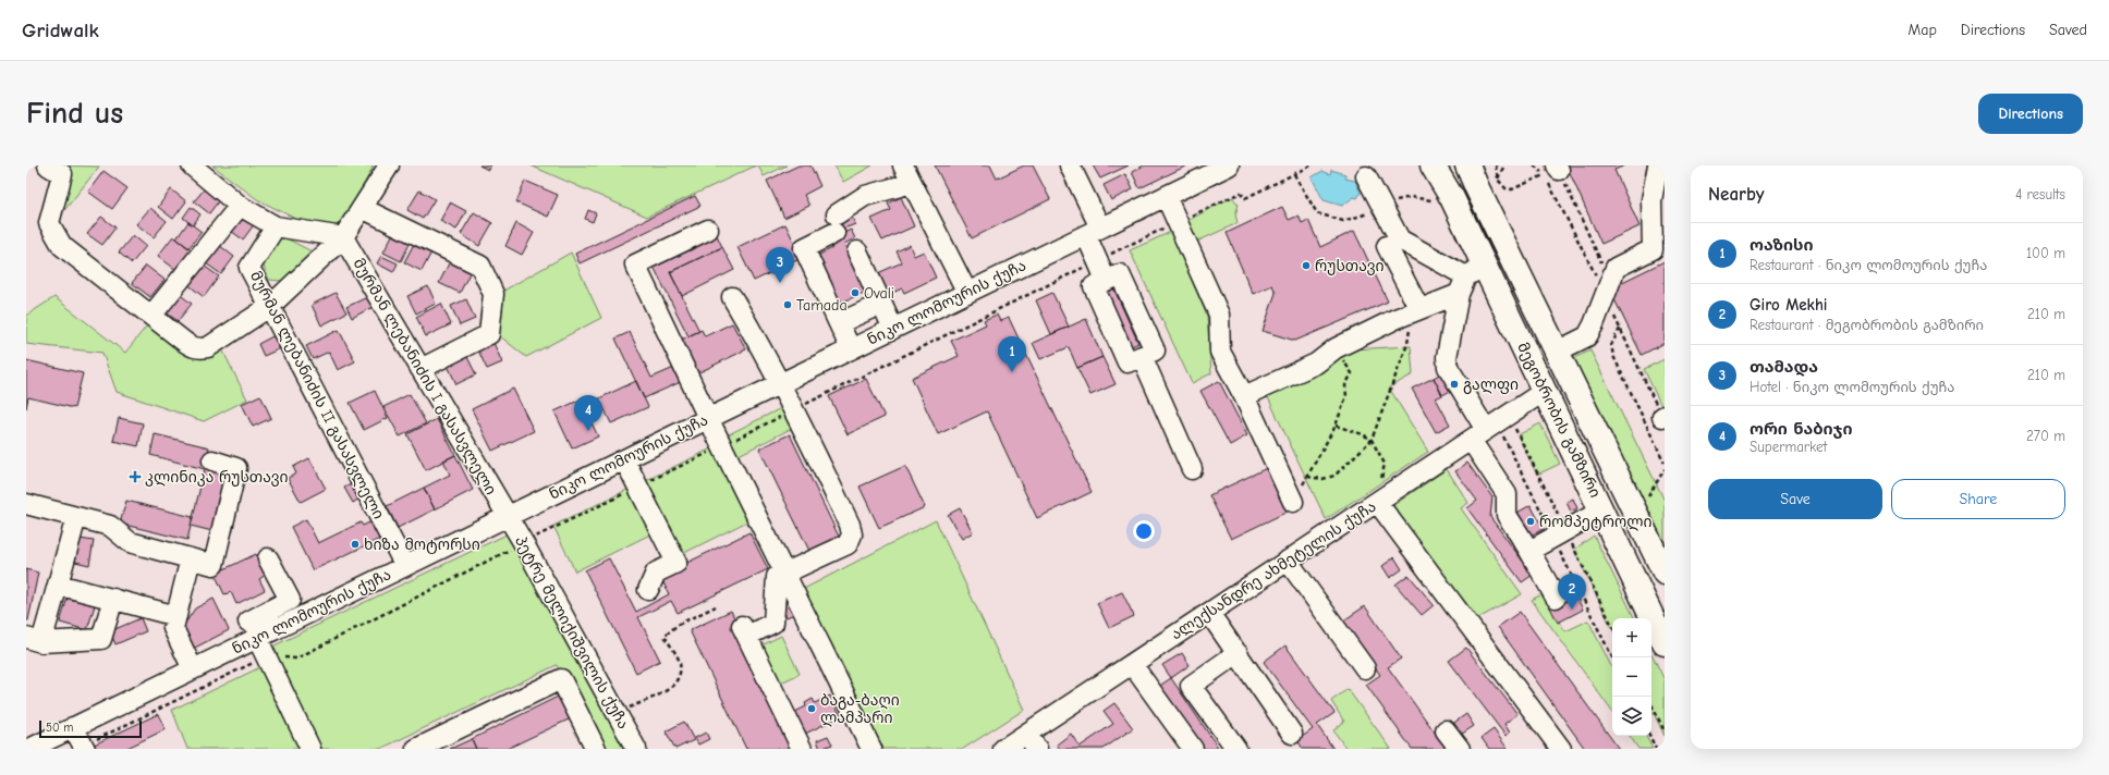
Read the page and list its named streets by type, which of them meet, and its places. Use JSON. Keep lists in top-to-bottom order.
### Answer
{
  "streets": {
    "main road": ["მეგობრობის გამზირი"],
    "street": [
      "ნიკო ლომოურის ქუჩა",
      "მურმან ლებანიძის I გასასვლელი",
      "მურმან ლებანიძის II გასასვლელი",
      "ალექსანდრე ახმეტელის ქუჩა",
      "პეტრე მელიქიშვილის ქუჩა"
    ]
  },
  "crossings": [
    ["ნიკო ლომოურის ქუჩა", "მურმან ლებანიძის I გასასვლელი"],
    ["ნიკო ლომოურის ქუჩა", "მურმან ლებანიძის II გასასვლელი"],
    ["ნიკო ლომოურის ქუჩა", "პეტრე მელიქიშვილის ქუჩა"],
    ["მურმან ლებანიძის I გასასვლელი", "პეტრე მელიქიშვილის ქუჩა"],
    ["მეგობრობის გამზირი", "ალექსანდრე ახმეტელის ქუჩა"]
  ],
  "places": {
    "other": [
      "რუსთავი",
      "Ovali",
      "Tamada",
      "გალფი",
      "რომპეტროლი",
      "ხიზა მოტორსი",
      "ბაგა-ბაღი ლამპარი"
    ],
    "health": ["კლინიკა რუსთავი"]
  },
  "scale_bar": "50 m",
  "page": {
    "header": "Gridwalk",
    "nav": ["Map", "Directions", "Saved"],
    "buttons": [
      "Directions",
      ["Save", "Share"]
    ],
    "title": "Find us",
    "heading": ["Nearby", "4 results"],
    "list": [
      {
        "mark": "1",
        "name": "ოაზისი",
        "note": "Restaurant · ნიკო ლომოურის ქუჩა",
        "value": "100 m"
      },
      {
        "mark": "2",
        "name": "Giro Mekhi",
        "note": "Restaurant · მეგობრობის გამზირი",
        "value": "210 m"
      },
      {
        "mark": "3",
        "name": "თამადა",
        "note": "Hotel · ნიკო ლომოურის ქუჩა",
        "value": "210 m"
      },
      {
        "mark": "4",
        "name": "ორი ნაბიჯი",
        "note": "Supermarket",
        "value": "270 m"
      }
    ],
    "pins": [
      "3",
      "1",
      "4",
      "2"
    ],
    "map_buttons": ["+", "−"],
    "scale": "50 m"
  }
}
